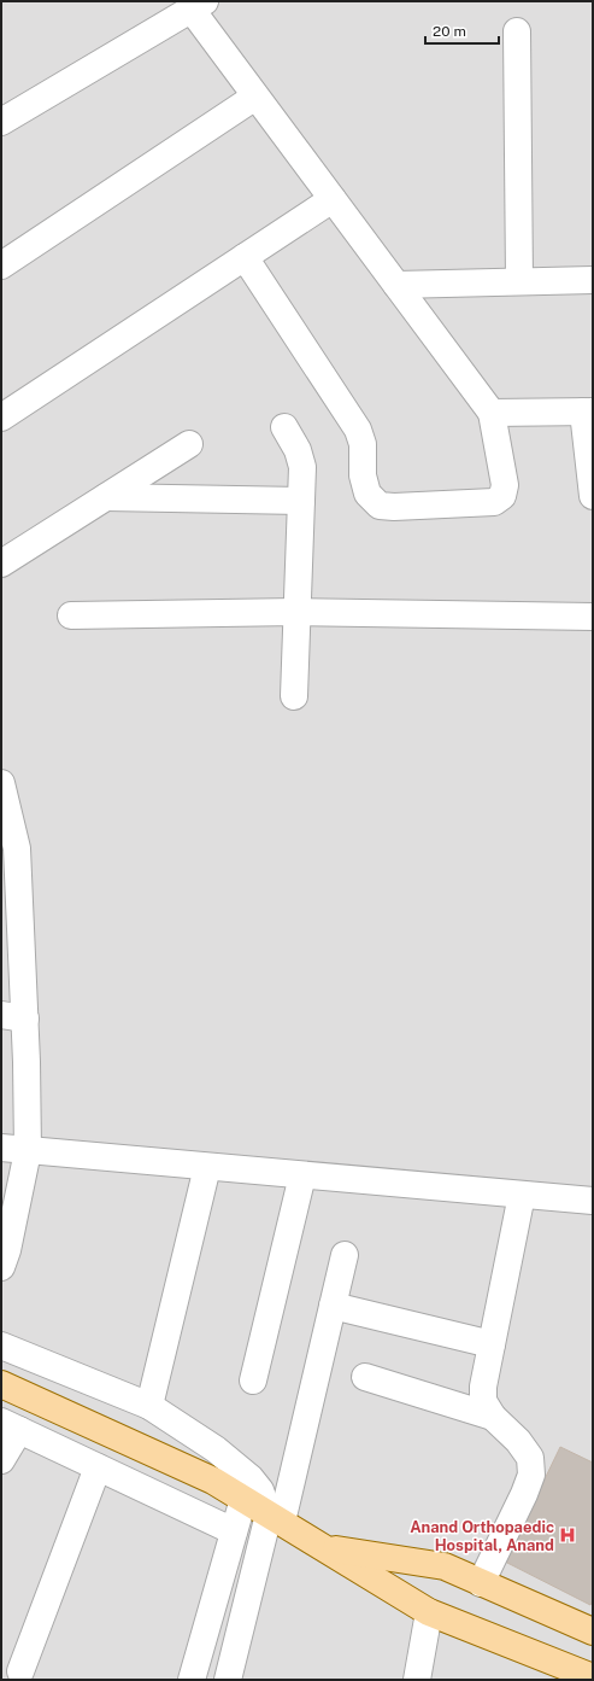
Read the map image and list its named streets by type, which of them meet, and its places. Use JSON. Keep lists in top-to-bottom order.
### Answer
{
  "places": {
    "hospital": ["Anand Orthopaedic Hospital, Anand"]
  },
  "scale_bar": "20 m"
}
